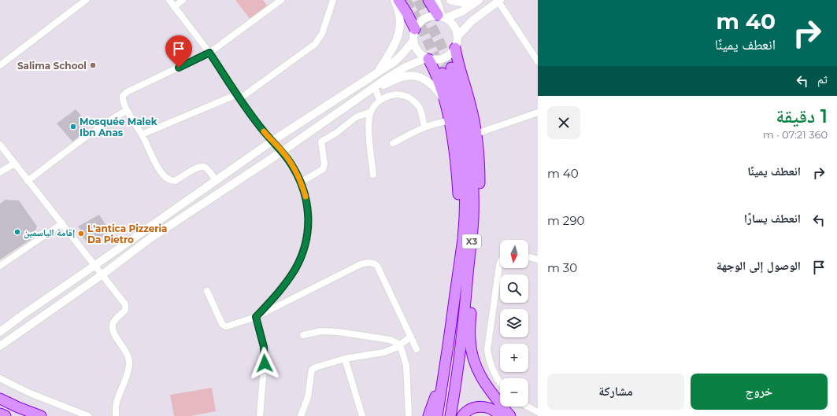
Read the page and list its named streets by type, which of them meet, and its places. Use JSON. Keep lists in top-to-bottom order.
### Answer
{
  "streets": {
    "highway": ["X3"]
  },
  "places": [
    "Salima School",
    "Mosquée Malek Ibn Anas",
    "إقامة الياسمين",
    "L'antica Pizzeria Da Pietro"
  ],
  "north": "bottom",
  "page": {
    "turn": ["40 m", "انعطف يمينًا"],
    "then": "ثم",
    "heading": ["1 دقيقة", "360 m · 07:21"],
    "list": [
      {
        "name": "انعطف يمينًا",
        "value": "40 m"
      },
      {
        "name": "انعطف يسارًا",
        "value": "290 m"
      },
      {
        "name": "الوصول إلى الوجهة",
        "value": "30 m"
      }
    ],
    "map_buttons": ["+", "−"],
    "buttons": ["خروج", "مشاركة"]
  }
}
